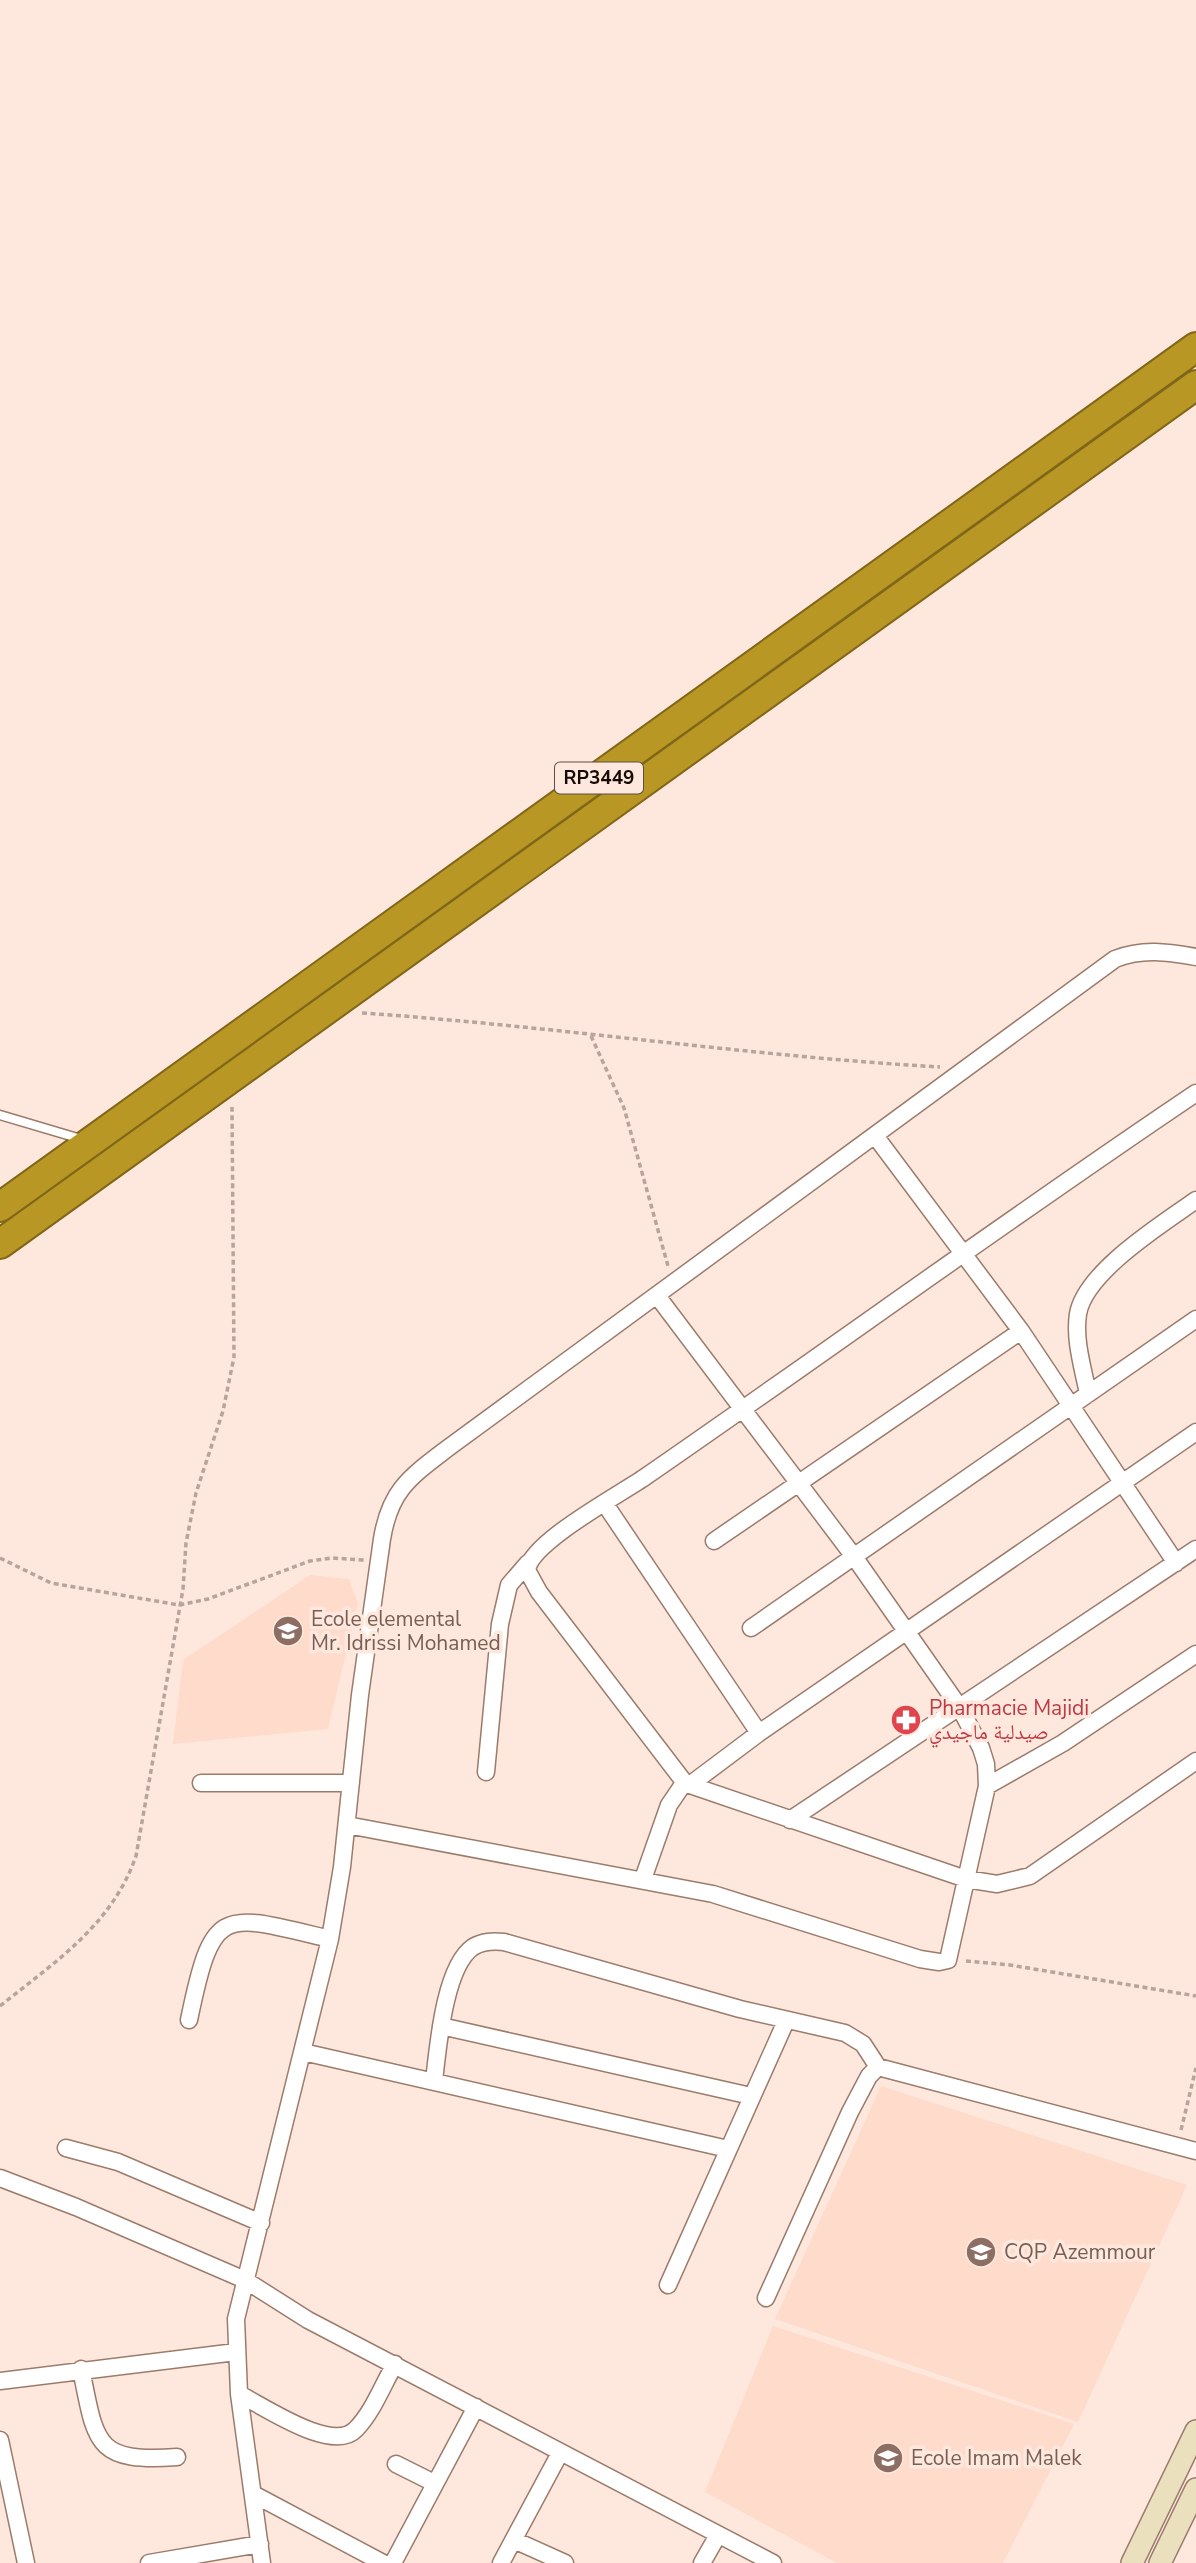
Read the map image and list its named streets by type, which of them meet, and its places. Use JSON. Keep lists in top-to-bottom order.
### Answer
{
  "streets": {
    "highway": ["RP3449"]
  },
  "places": {
    "school or university": ["Ecole elemental Mr. Idrissi Mohamed", "CQP Azemmour", "Ecole Imam Malek"],
    "pharmacy": ["Pharmacie Majidi صيدلية ماجيدي"]
  }
}
